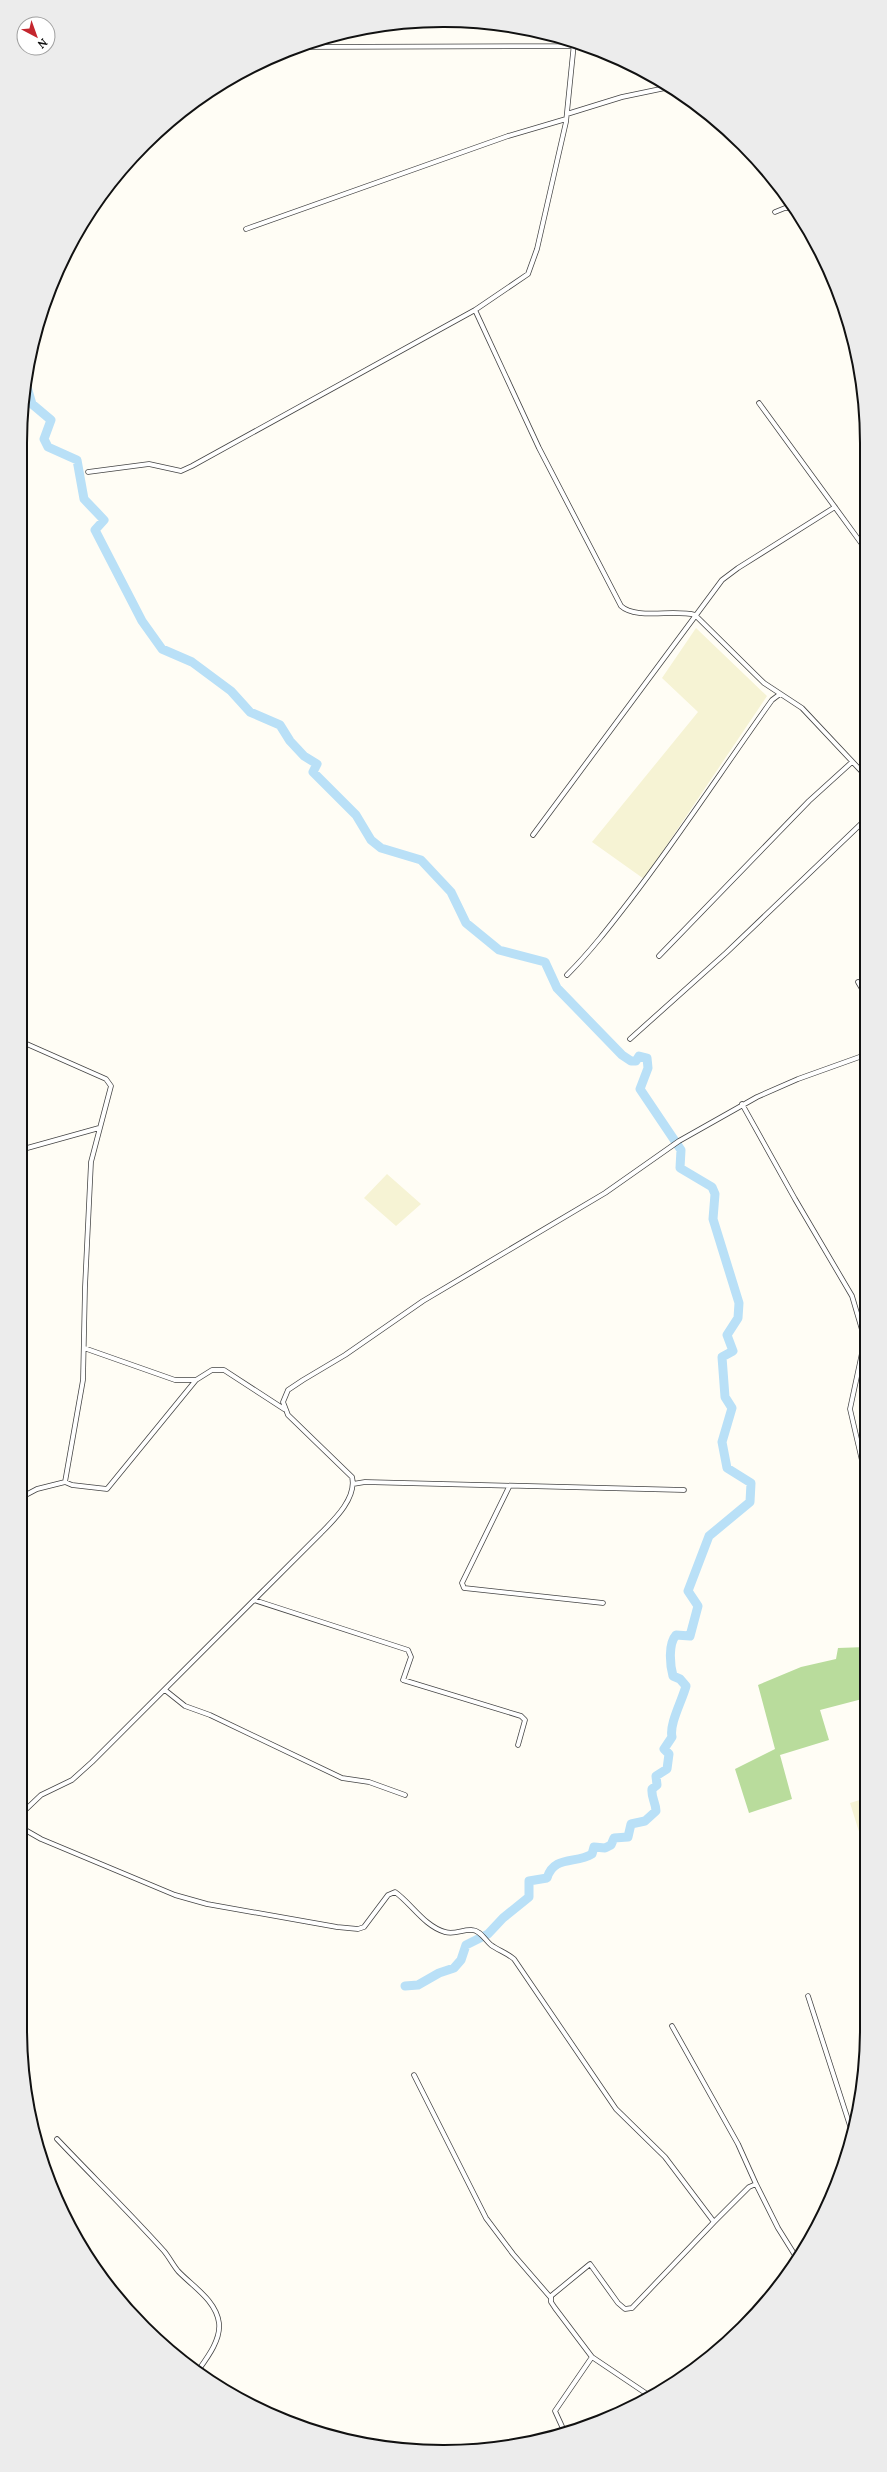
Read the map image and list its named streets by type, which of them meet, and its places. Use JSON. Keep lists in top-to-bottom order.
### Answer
{
  "north": "bottom right"
}
